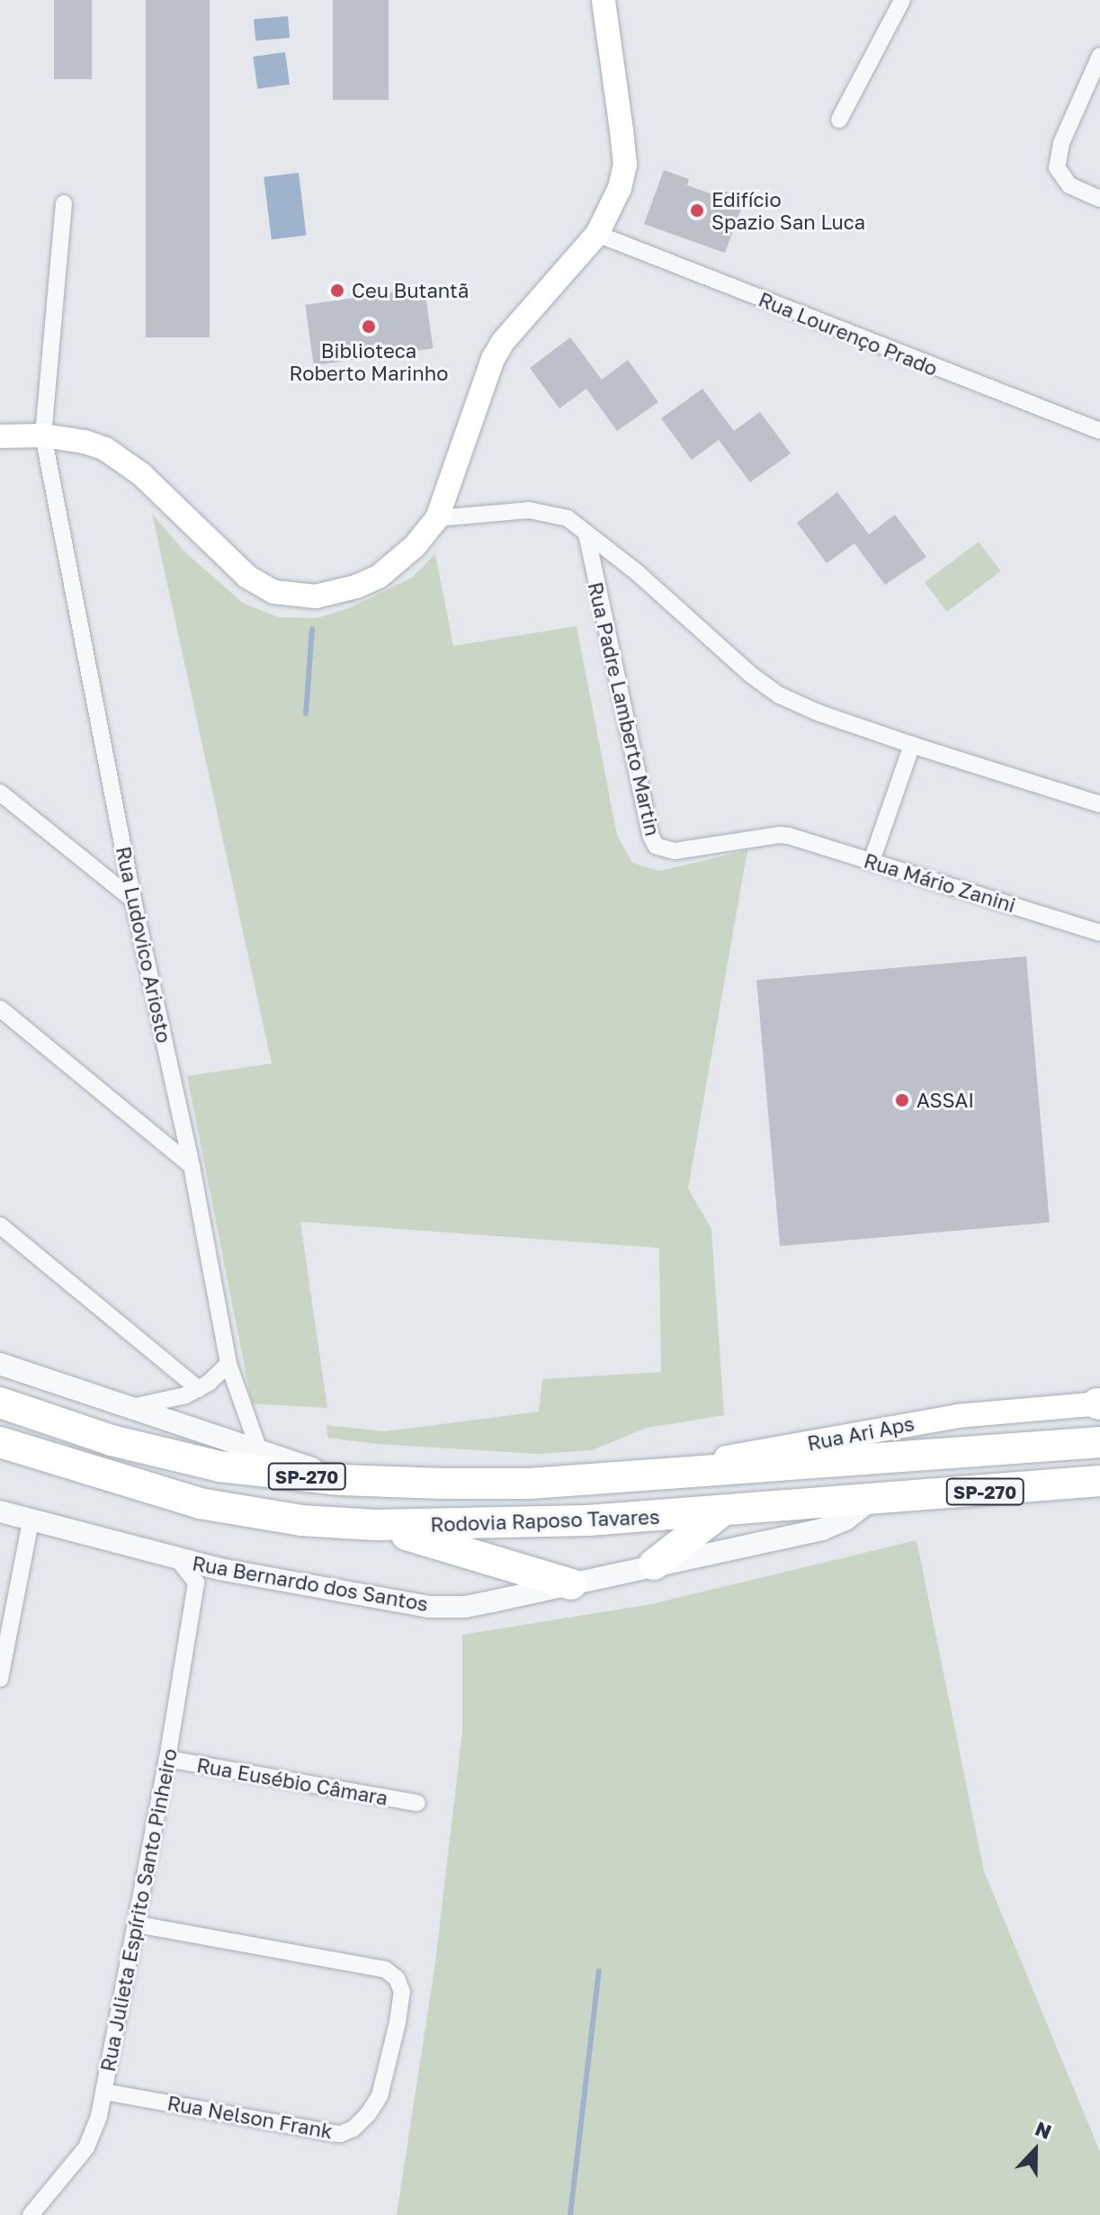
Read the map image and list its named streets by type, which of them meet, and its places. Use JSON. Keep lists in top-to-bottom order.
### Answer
{
  "streets": {
    "highway": ["SP-270", "Rodovia Raposo Tavares"],
    "main road": ["Rua Ari Aps"],
    "street": [
      "Rua Lourenço Prado",
      "Rua Padre Lamberto Martin",
      "Rua Mário Zanini",
      "Rua Ludovico Ariosto",
      "Rua Bernardo dos Santos",
      "Rua Eusébio Câmara",
      "Rua Julieta Espírito Santo Pinheiro",
      "Rua Nelson Frank"
    ]
  },
  "crossings": [
    ["Rua Padre Lamberto Martin", "Rua Mário Zanini"],
    ["Rua Ari Aps", "Rodovia Raposo Tavares"],
    ["Rodovia Raposo Tavares", "Rua Bernardo dos Santos"],
    ["Rua Eusébio Câmara", "Rua Julieta Espírito Santo Pinheiro"],
    ["Rua Julieta Espírito Santo Pinheiro", "Rua Nelson Frank"]
  ],
  "places": [
    "Edifício Spazio San Luca",
    "Ceu Butantã",
    "Biblioteca Roberto Marinho",
    "ASSAI"
  ],
  "north": "top"
}
